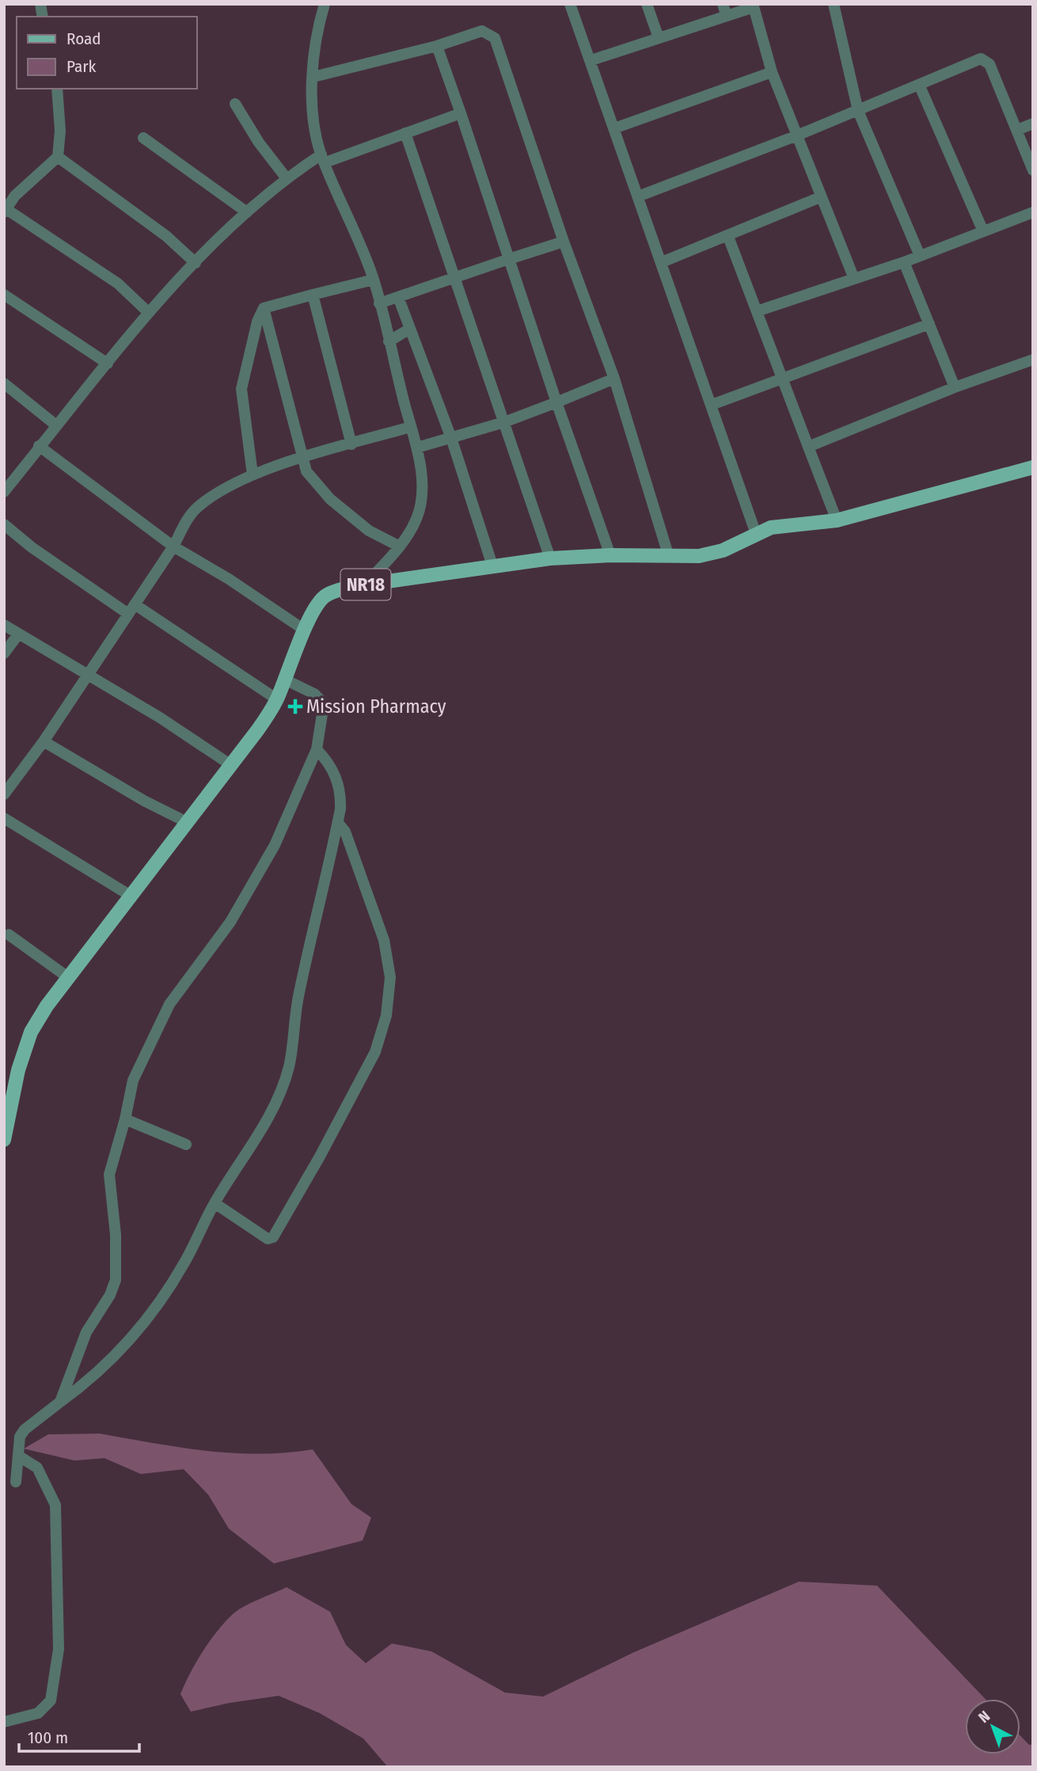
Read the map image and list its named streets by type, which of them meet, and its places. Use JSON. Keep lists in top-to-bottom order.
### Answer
{
  "streets": {
    "main road": ["NR18"]
  },
  "places": {
    "health": ["Mission Pharmacy"]
  },
  "legend": ["Road", "Park"],
  "scale_bar": "100 m",
  "north": "top left"
}
